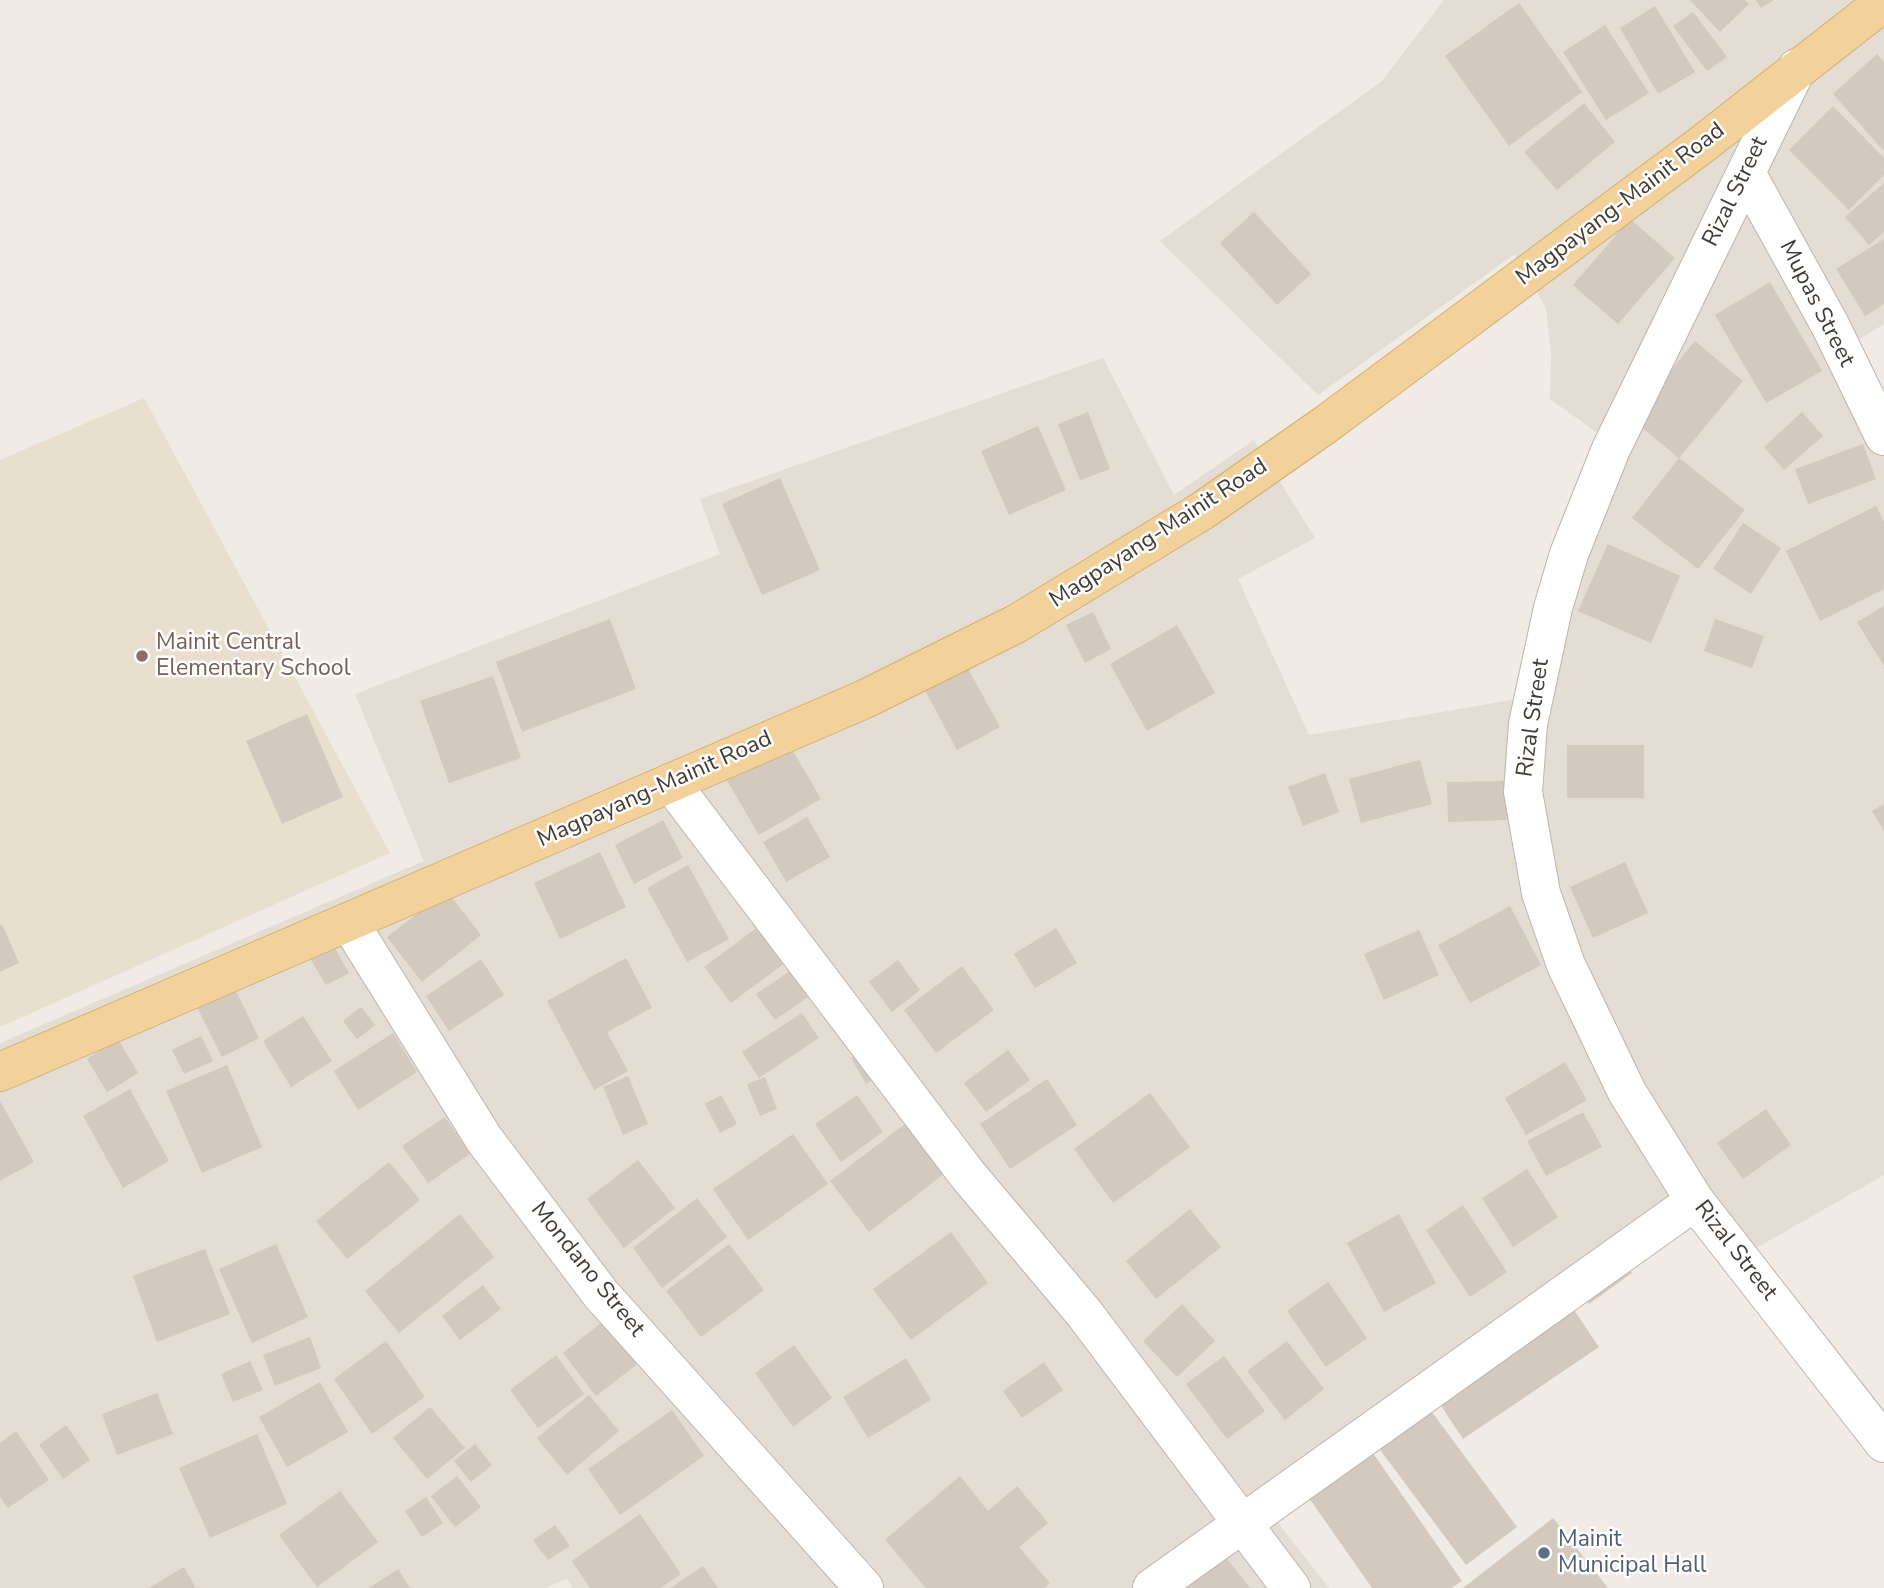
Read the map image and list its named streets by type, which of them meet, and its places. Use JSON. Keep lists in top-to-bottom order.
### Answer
{
  "streets": {
    "main road": ["Magpayang-Mainit Road"],
    "street": ["Rizal Street", "Mupas Street", "Mondano Street"]
  },
  "crossings": [
    ["Rizal Street", "Magpayang-Mainit Road"],
    ["Rizal Street", "Mupas Street"],
    ["Magpayang-Mainit Road", "Mondano Street"]
  ],
  "places": ["Mainit Central Elementary School", "Mainit Municipal Hall"]
}
